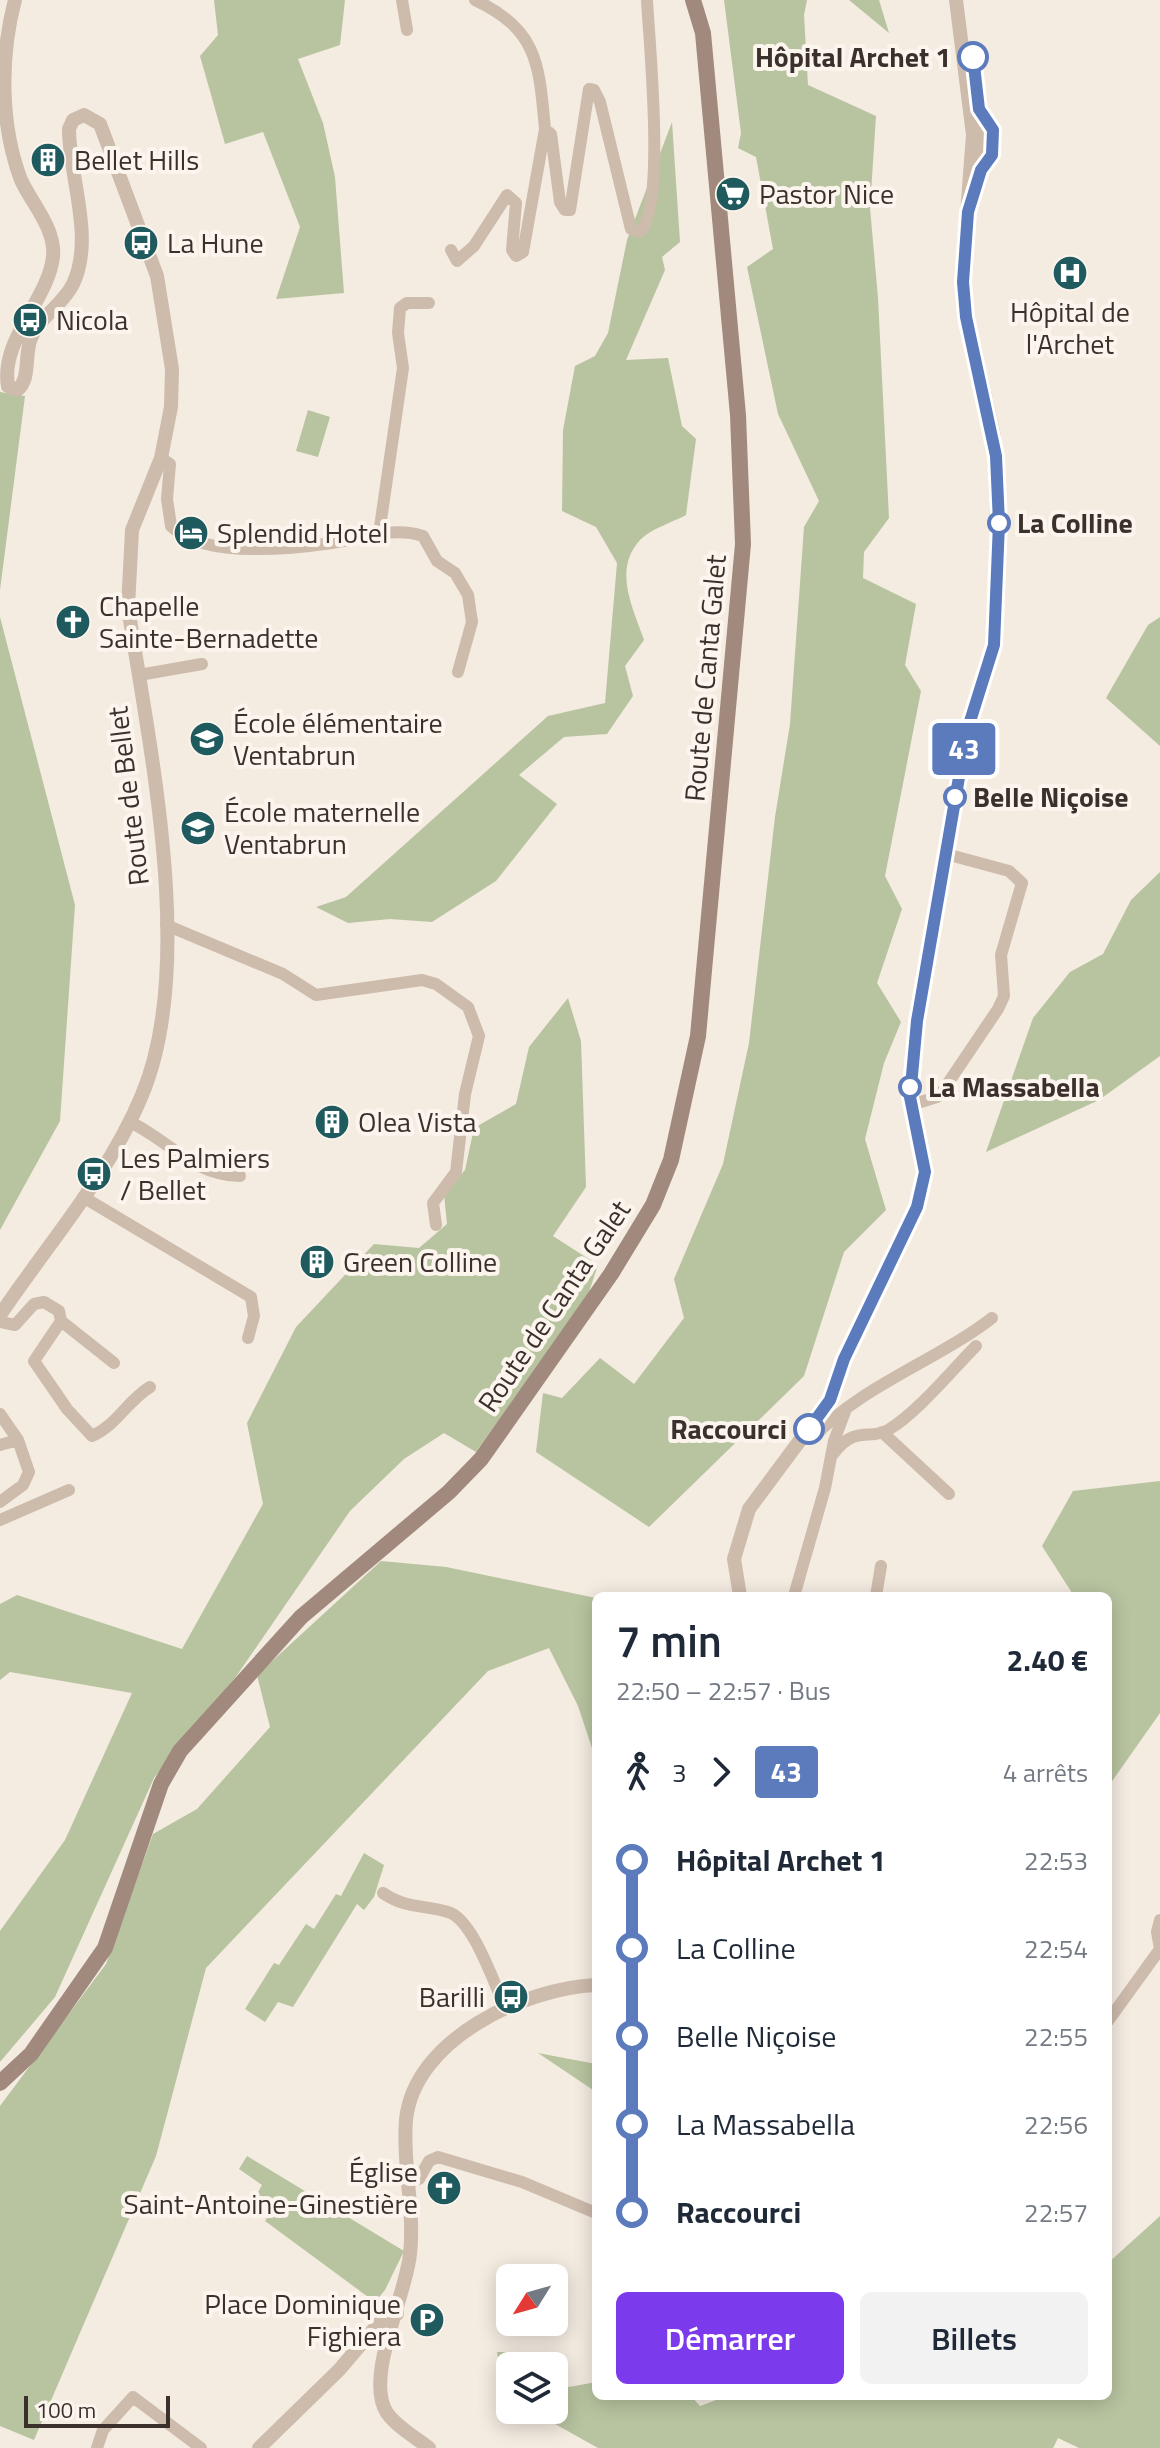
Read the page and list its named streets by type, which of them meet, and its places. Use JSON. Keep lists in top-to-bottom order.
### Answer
{
  "streets": {
    "main road": ["Route de Canta Galet"],
    "street": ["Route de Bellet"]
  },
  "places": {
    "other": [
      "Hôpital Archet 1",
      "La Colline",
      "Belle Niçoise",
      "La Massabella",
      "Raccourci"
    ],
    "building": ["Bellet Hills", "Olea Vista", "Green Colline"],
    "supermarket": ["Pastor Nice"],
    "bus stop": [
      "La Hune",
      "Nicola",
      "Les Palmiers / Bellet",
      "Barilli"
    ],
    "hospital": ["Hôpital de l'Archet"],
    "hotel": ["Splendid Hotel"],
    "church": ["Chapelle Sainte-Bernadette", "Église Saint-Antoine-Ginestière"],
    "school or university": ["École élémentaire Ventabrun", "École maternelle Ventabrun"],
    "parking": ["Place Dominique Fighiera"]
  },
  "lines": ["bus line 43"],
  "scale_bar": "100 m",
  "north": "bottom left",
  "page": {
    "on_map": "43",
    "heading": ["7 min", "22:50 – 22:57 · Bus", "2.40 €"],
    "legs": ["3", "43", "4 arrêts"],
    "list": [
      {
        "name": "Hôpital Archet 1",
        "value": "22:53"
      },
      {
        "name": "La Colline",
        "value": "22:54"
      },
      {
        "name": "Belle Niçoise",
        "value": "22:55"
      },
      {
        "name": "La Massabella",
        "value": "22:56"
      },
      {
        "name": "Raccourci",
        "value": "22:57"
      }
    ],
    "buttons": ["Démarrer", "Billets"],
    "scale": "100 m"
  }
}
